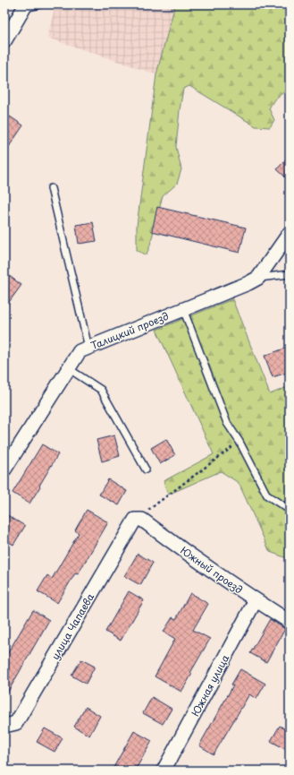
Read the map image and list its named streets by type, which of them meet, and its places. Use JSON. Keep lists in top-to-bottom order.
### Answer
{
  "streets": {
    "street": [
      "Талицкий проезд",
      "Южный проезд",
      "улица Чапаева",
      "Южная улица"
    ]
  },
  "crossings": [
    ["Южный проезд", "улица Чапаева"],
    ["Южный проезд", "Южная улица"]
  ]
}
